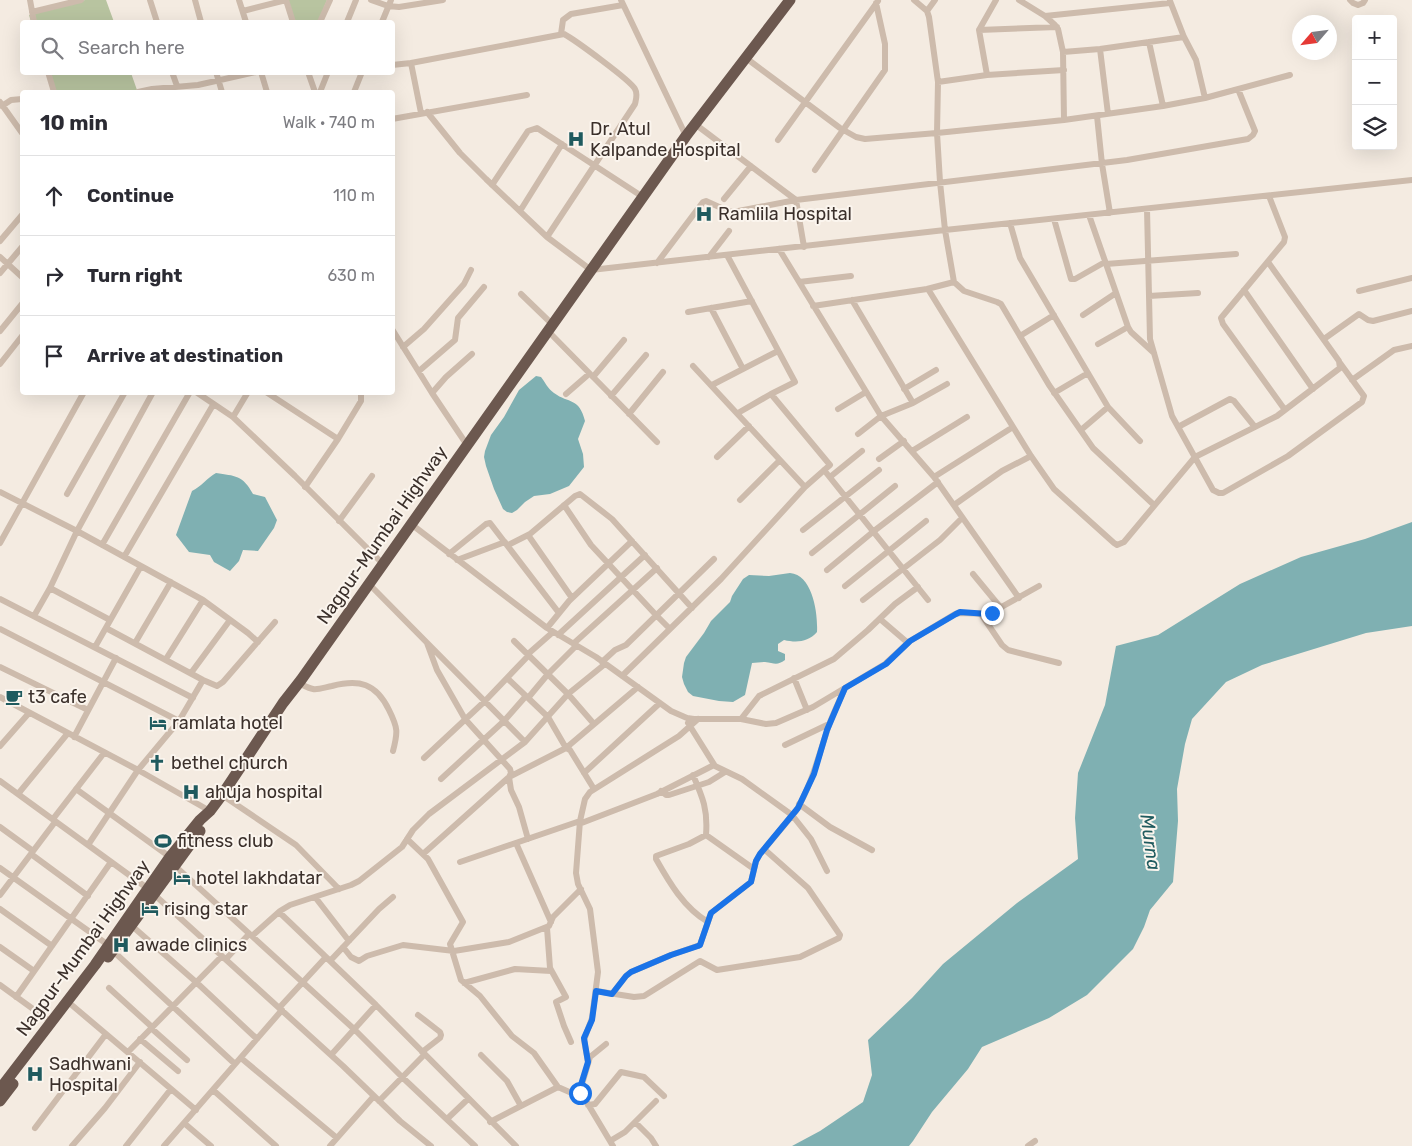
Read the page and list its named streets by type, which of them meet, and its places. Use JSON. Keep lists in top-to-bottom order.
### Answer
{
  "streets": {
    "highway": ["Nagpur-Mumbai Highway"]
  },
  "water": ["Murna"],
  "places": {
    "hospital": [
      "Dr. Atul Kalpande Hospital",
      "Ramlila Hospital",
      "ahuja hospital",
      "awade clinics",
      "Sadhwani Hospital"
    ],
    "cafe": ["t3 cafe"],
    "hotel": ["ramlata hotel", "hotel lakhdatar", "rising star"],
    "church": ["bethel church"],
    "sports": ["fitness club"]
  },
  "north": "bottom left",
  "page": {
    "map_buttons": ["+", "−"],
    "search": "Search here",
    "heading": ["10 min", "Walk · 740 m"],
    "list": [
      ["Continue", "110 m"],
      ["Turn right", "630 m"],
      "Arrive at destination"
    ]
  }
}
